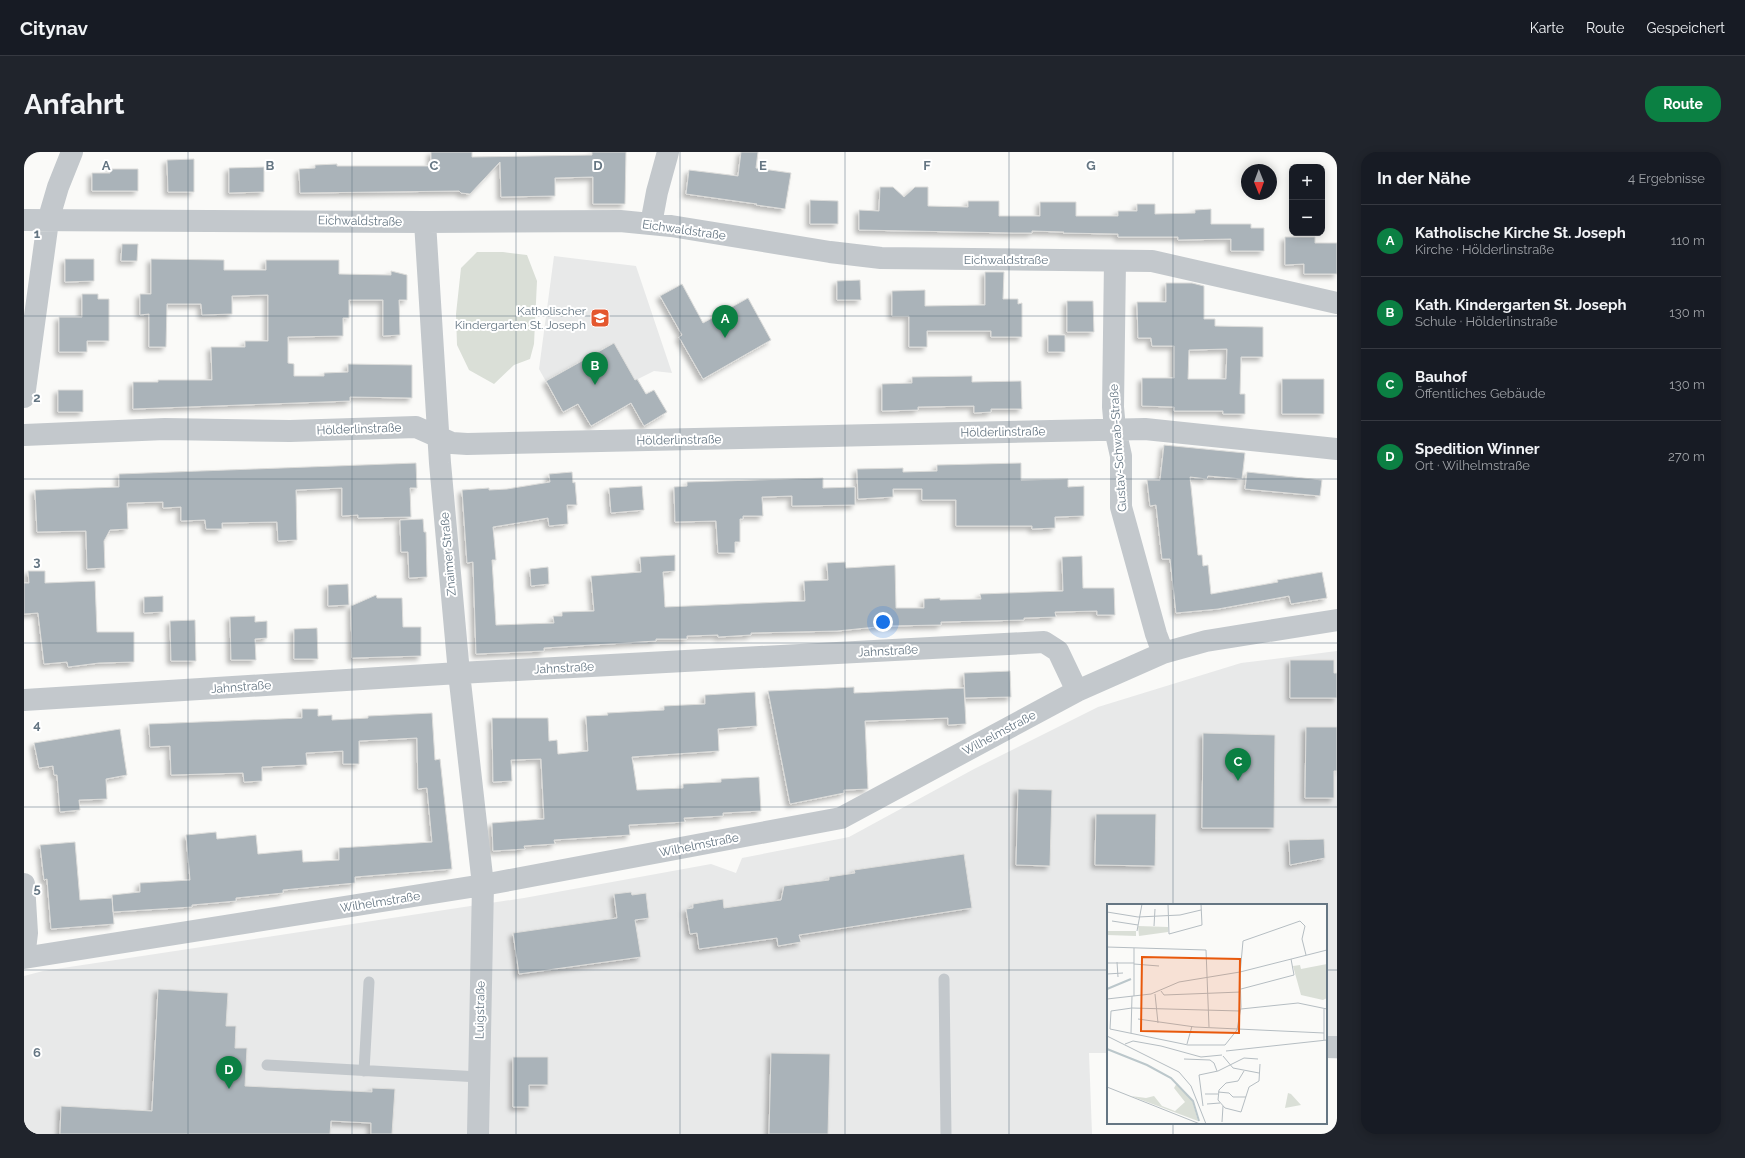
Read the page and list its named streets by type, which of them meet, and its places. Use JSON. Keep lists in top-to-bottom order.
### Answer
{
  "streets": {
    "street": [
      "Eichwaldstraße",
      "Hölderlinstraße",
      "Gustav-Schwab-Straße",
      "Znaimer Straße",
      "Jahnstraße",
      "Wilhelmstraße",
      "Luigstraße"
    ]
  },
  "crossings": [
    ["Eichwaldstraße", "Gustav-Schwab-Straße"],
    ["Eichwaldstraße", "Znaimer Straße"],
    ["Hölderlinstraße", "Gustav-Schwab-Straße"],
    ["Hölderlinstraße", "Znaimer Straße"],
    ["Gustav-Schwab-Straße", "Wilhelmstraße"],
    ["Znaimer Straße", "Jahnstraße"],
    ["Znaimer Straße", "Wilhelmstraße"],
    ["Znaimer Straße", "Luigstraße"],
    ["Jahnstraße", "Wilhelmstraße"],
    ["Wilhelmstraße", "Luigstraße"]
  ],
  "places": {
    "school or university": ["Katholischer Kindergarten St. Joseph"]
  },
  "north": "bottom",
  "page": {
    "header": "Citynav",
    "nav": ["Karte", "Route", "Gespeichert"],
    "buttons": "Route",
    "title": "Anfahrt",
    "heading": ["In der Nähe", "4 Ergebnisse"],
    "map_buttons": ["+", "−"],
    "list": [
      {
        "mark": "A",
        "name": "Katholische Kirche St. Joseph",
        "note": "Kirche · Hölderlinstraße",
        "value": "110 m"
      },
      {
        "mark": "B",
        "name": "Kath. Kindergarten St. Joseph",
        "note": "Schule · Hölderlinstraße",
        "value": "130 m"
      },
      {
        "mark": "C",
        "name": "Bauhof",
        "note": "Öffentliches Gebäude",
        "value": "130 m"
      },
      {
        "mark": "D",
        "name": "Spedition Winner",
        "note": "Ort · Wilhelmstraße",
        "value": "270 m"
      }
    ],
    "pins": [
      "A",
      "B",
      "C",
      "D"
    ]
  },
  "grid": {
    "columns": [
      "A",
      "B",
      "C",
      "D",
      "E",
      "F",
      "G"
    ],
    "rows": [
      "1",
      "2",
      "3",
      "4",
      "5",
      "6"
    ]
  }
}
